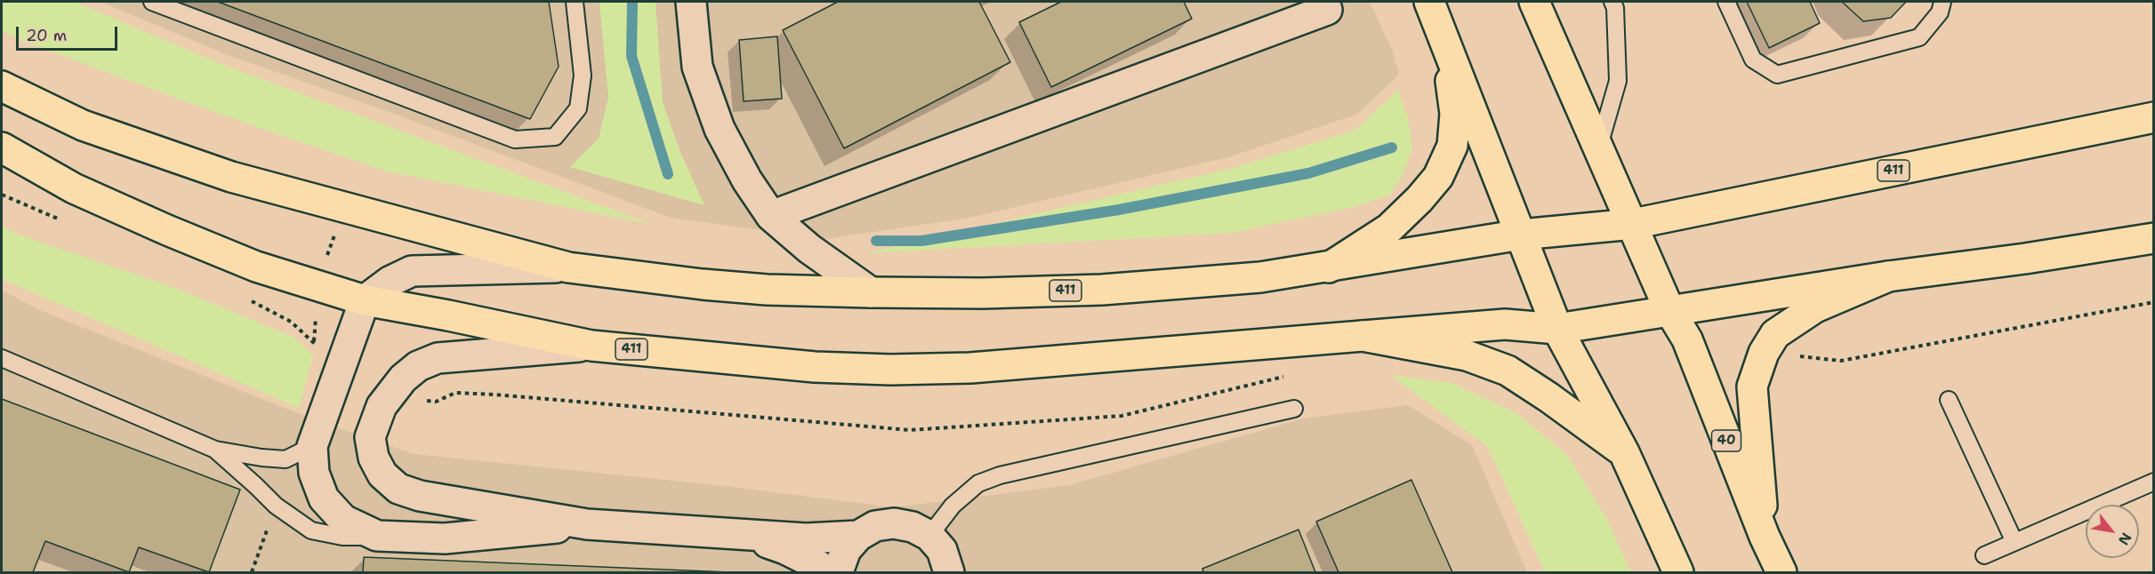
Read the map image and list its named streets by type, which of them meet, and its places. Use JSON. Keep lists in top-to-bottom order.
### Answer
{
  "streets": {
    "main road": ["411", "40"]
  },
  "crossings": [
    ["411", "40"]
  ],
  "scale_bar": "20 m",
  "north": "bottom right"
}
